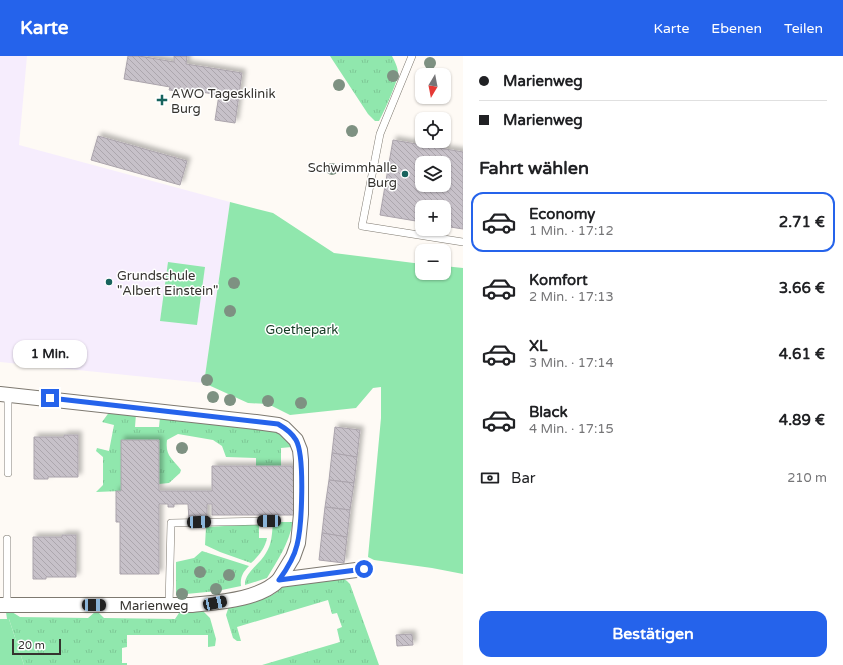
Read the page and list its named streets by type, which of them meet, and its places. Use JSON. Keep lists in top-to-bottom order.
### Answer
{
  "streets": {
    "street": ["Marienweg"]
  },
  "parks": ["Goethepark"],
  "places": {
    "health": ["AWO Tagesklinik Burg"],
    "other": ["Schwimmhalle Burg", "Grundschule \"Albert Einstein\""]
  },
  "scale_bar": "20 m",
  "north": "bottom",
  "page": {
    "header": "Karte",
    "nav": ["Karte", "Ebenen", "Teilen"],
    "banner": ["Marienweg", "Marienweg"],
    "map_buttons": ["+", "−"],
    "heading": "Fahrt wählen",
    "list": [
      {
        "name": "Economy",
        "note": "1 Min. · 17:12",
        "value": "2.71 €"
      },
      {
        "name": "Komfort",
        "note": "2 Min. · 17:13",
        "value": "3.66 €"
      },
      {
        "name": "XL",
        "note": "3 Min. · 17:14",
        "value": "4.61 €"
      },
      {
        "name": "Black",
        "note": "4 Min. · 17:15",
        "value": "4.89 €"
      }
    ],
    "bubble": "1 Min.",
    "pay": ["Bar", "210 m"],
    "buttons": "Bestätigen",
    "scale": "20 m"
  }
}
